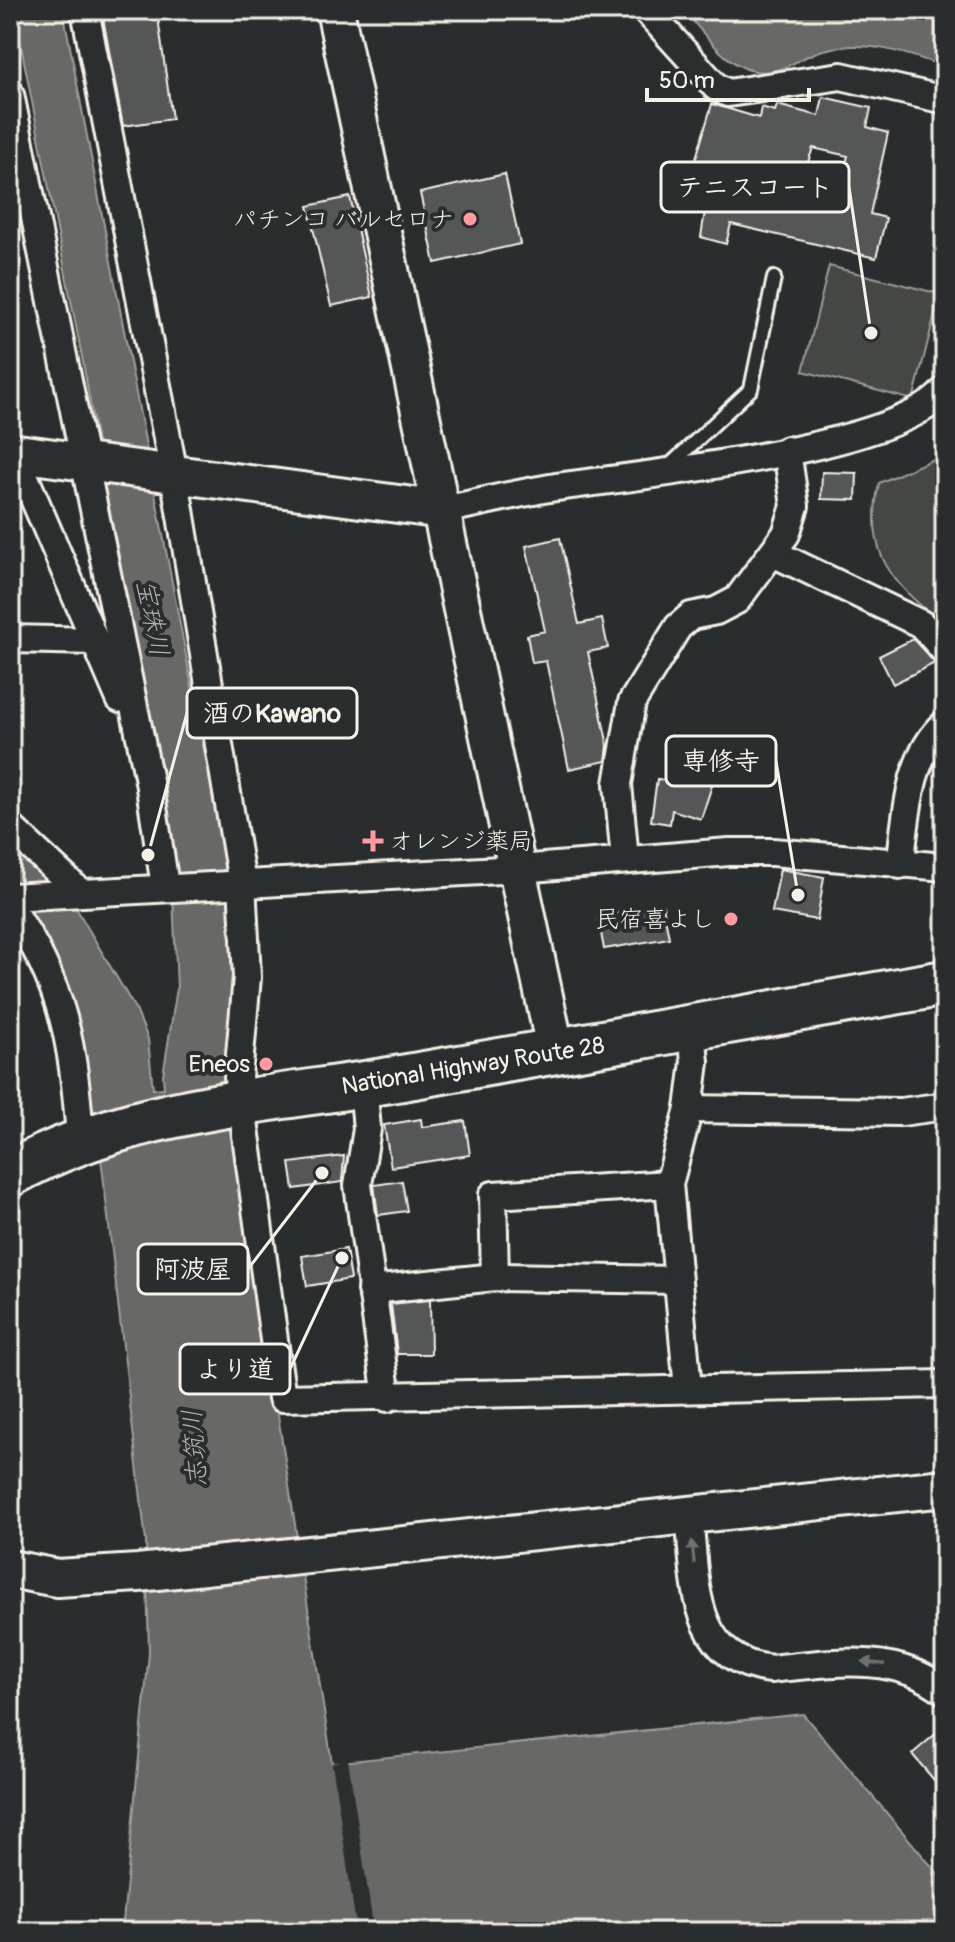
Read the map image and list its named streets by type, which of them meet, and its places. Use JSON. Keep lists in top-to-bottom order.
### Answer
{
  "streets": {
    "highway": ["National Highway Route 28"]
  },
  "water": ["宝珠川", "志筑川"],
  "places": {
    "other": [
      "パチンコ バルセロナ",
      "テニスコート",
      "酒のKawano",
      "専修寺",
      "民宿喜よし",
      "Eneos",
      "阿波屋",
      "より道"
    ],
    "health": ["オレンジ薬局"]
  },
  "scale_bar": "50 m"
}
